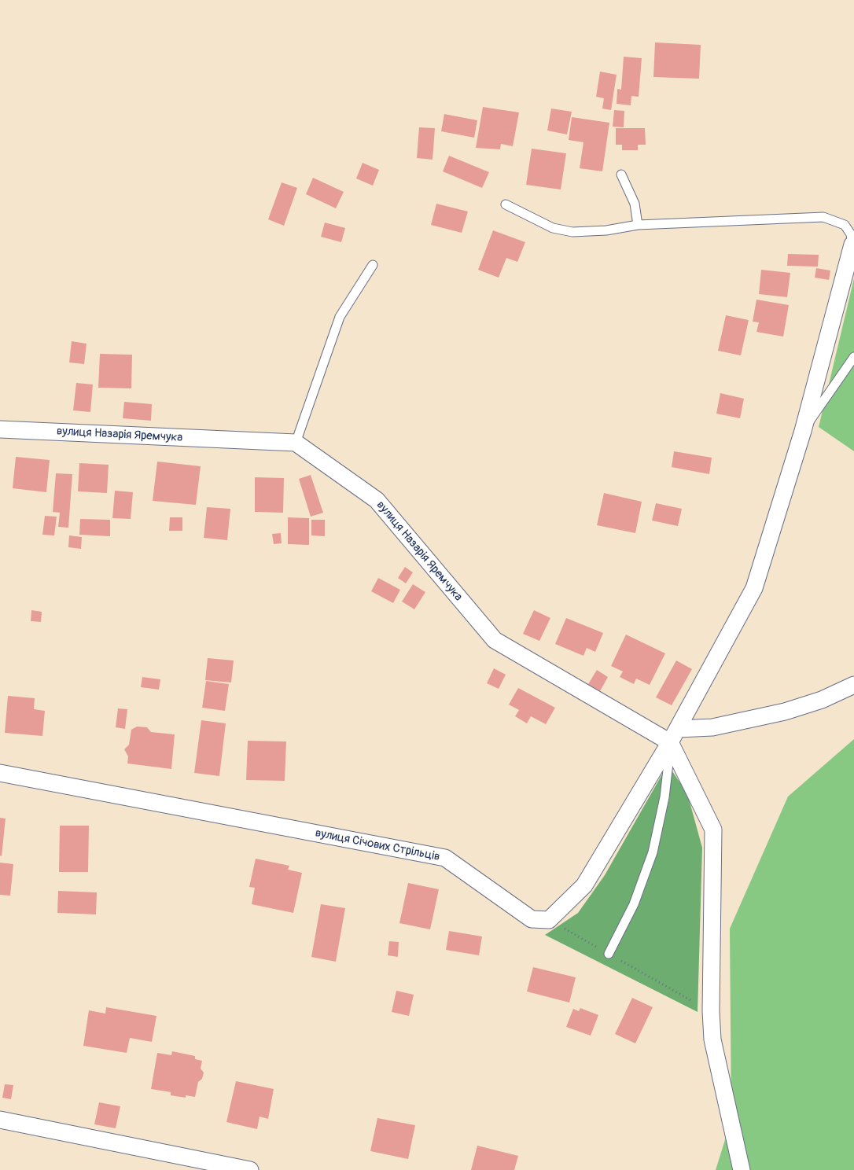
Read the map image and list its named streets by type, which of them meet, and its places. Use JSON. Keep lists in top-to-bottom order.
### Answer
{
  "streets": {
    "street": ["вулиця Назарія Яремчука", "вулиця Січових Стрільців"]
  }
}
